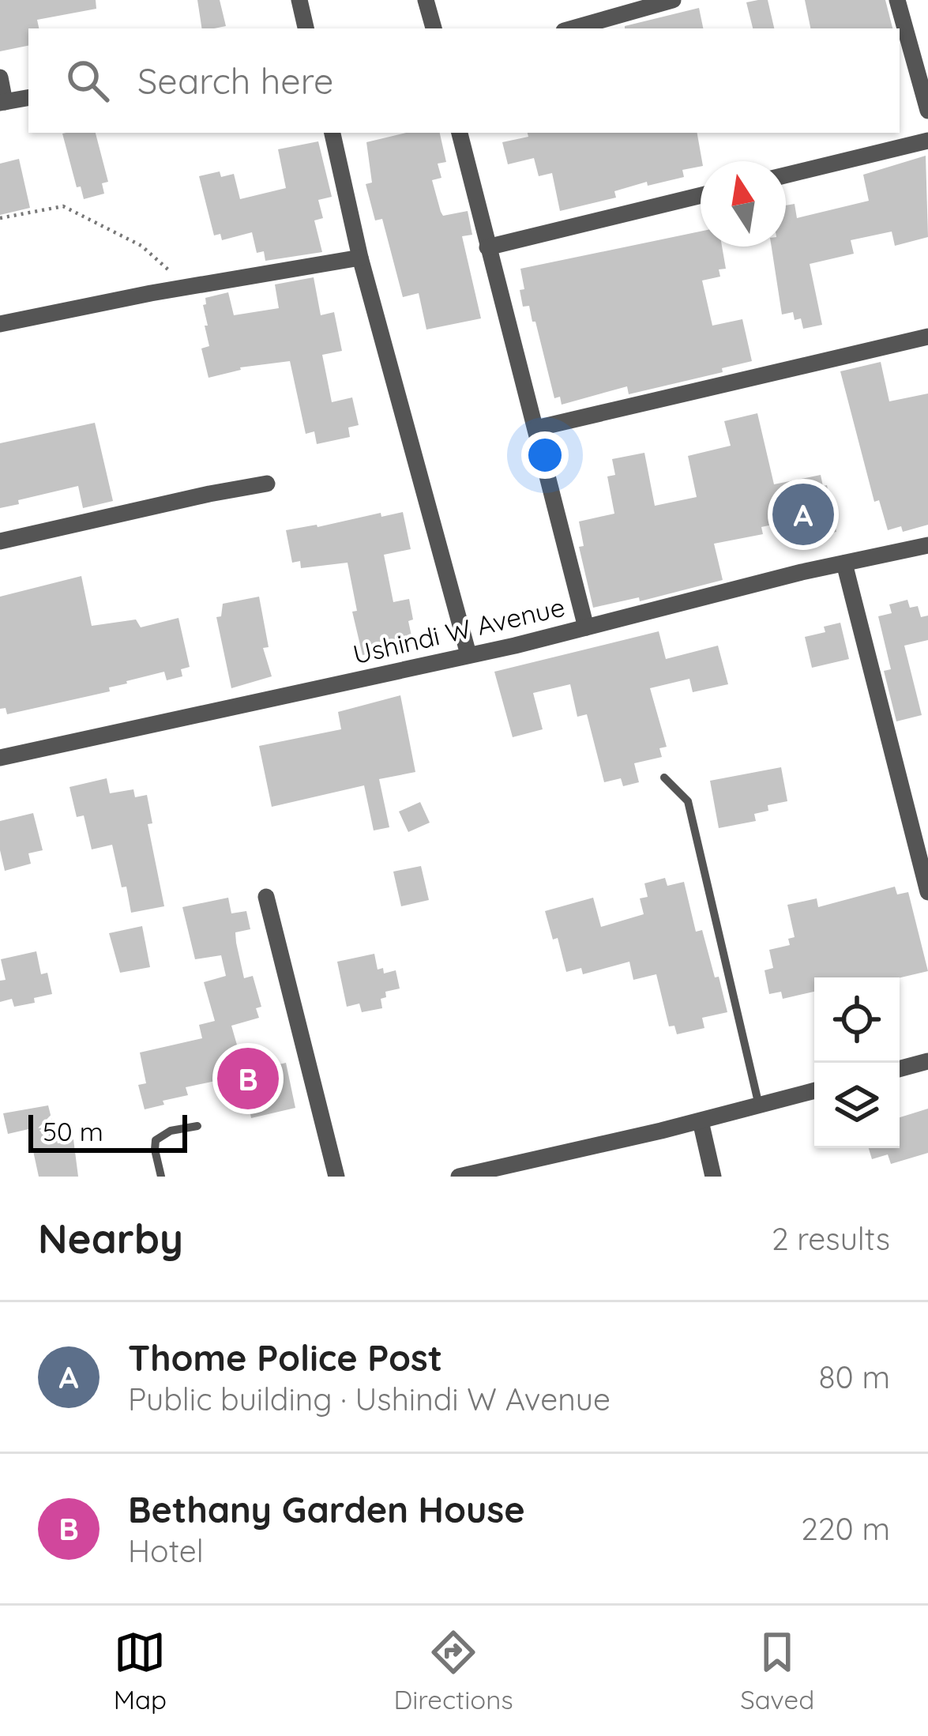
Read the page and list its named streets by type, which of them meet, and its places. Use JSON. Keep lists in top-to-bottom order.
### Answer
{
  "streets": {
    "street": ["Ushindi W Avenue"]
  },
  "scale_bar": "50 m",
  "north": "top",
  "page": {
    "search": "Search here",
    "pins": ["A", "B"],
    "scale": "50 m",
    "heading": ["Nearby", "2 results"],
    "list": [
      {
        "mark": "A",
        "name": "Thome Police Post",
        "note": "Public building · Ushindi W Avenue",
        "value": "80 m"
      },
      {
        "mark": "B",
        "name": "Bethany Garden House",
        "note": "Hotel",
        "value": "220 m"
      }
    ],
    "nav": ["Map", "Directions", "Saved"]
  }
}
